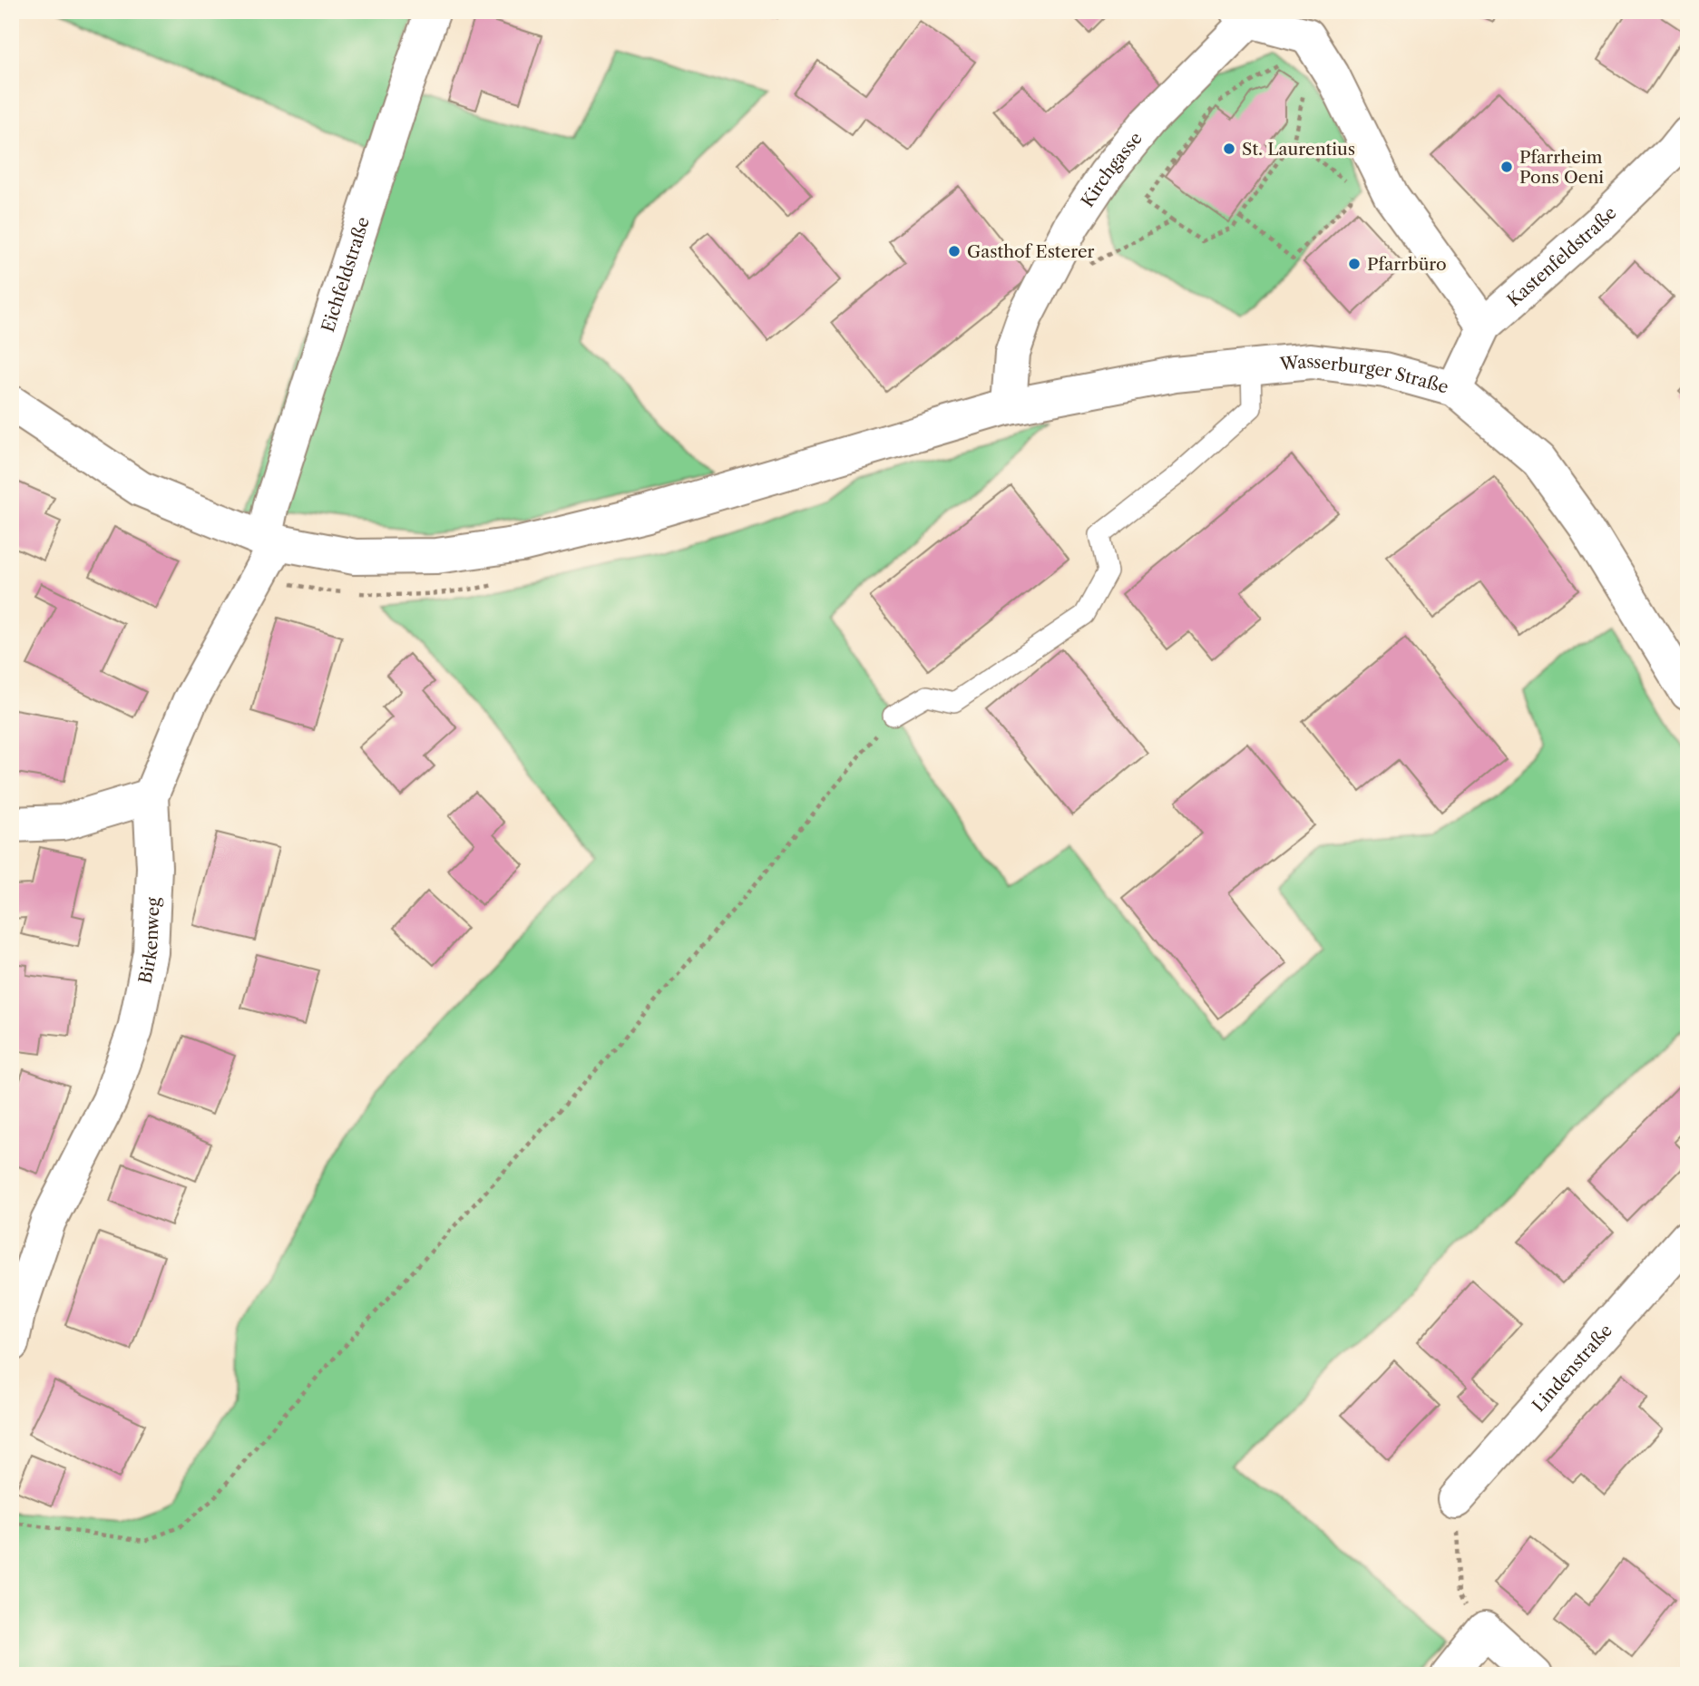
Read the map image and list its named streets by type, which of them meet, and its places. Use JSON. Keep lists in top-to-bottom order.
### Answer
{
  "streets": {
    "street": [
      "Kirchgasse",
      "Kastenfeldstraße",
      "Eichfeldstraße",
      "Wasserburger Straße",
      "Birkenweg",
      "Lindenstraße"
    ]
  },
  "crossings": [
    ["Kirchgasse", "Wasserburger Straße"],
    ["Kastenfeldstraße", "Wasserburger Straße"],
    ["Eichfeldstraße", "Wasserburger Straße"],
    ["Eichfeldstraße", "Birkenweg"],
    ["Wasserburger Straße", "Birkenweg"]
  ],
  "places": [
    "St. Laurentius",
    "Pfarrheim Pons Oeni",
    "Gasthof Esterer",
    "Pfarrbüro"
  ]
}
